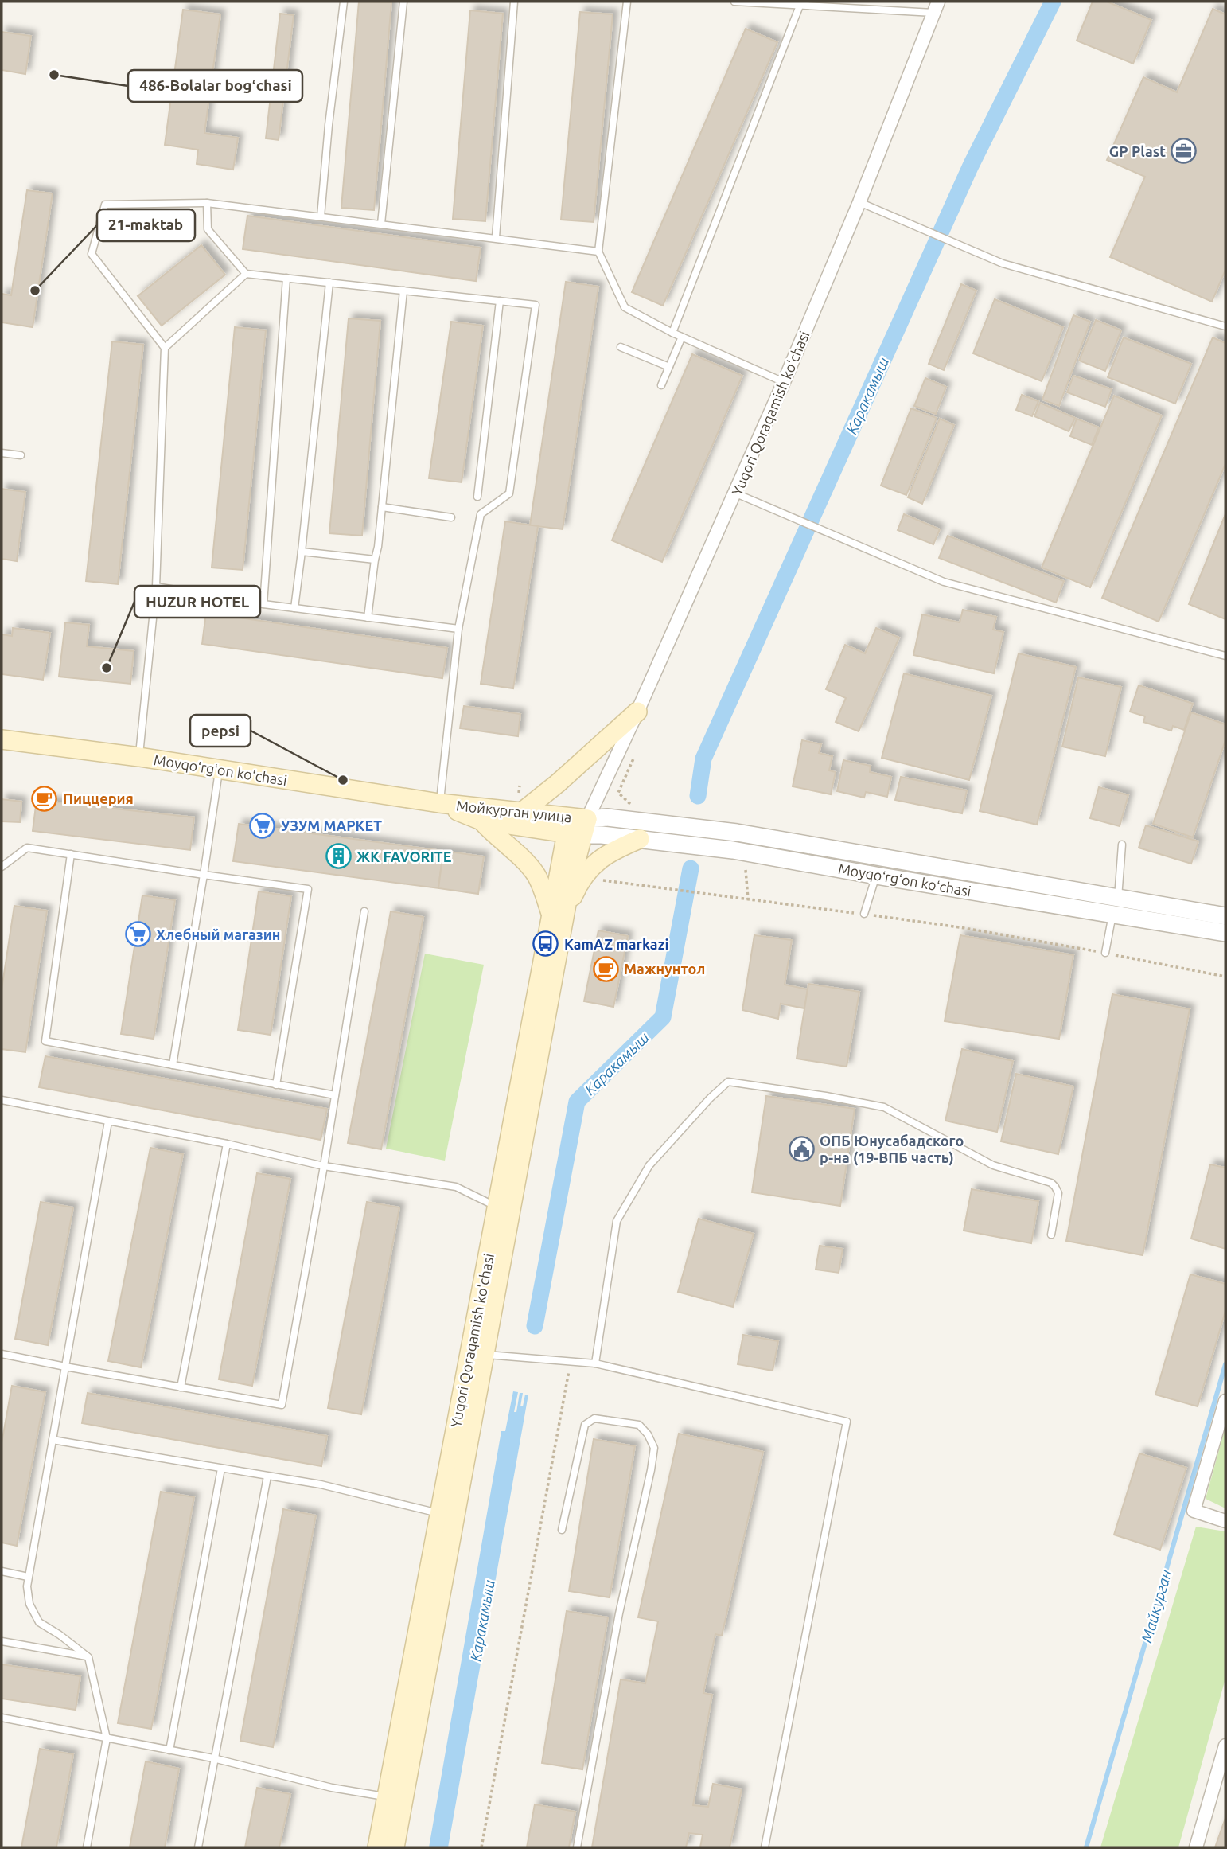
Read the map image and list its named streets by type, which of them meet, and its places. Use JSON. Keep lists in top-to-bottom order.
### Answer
{
  "streets": {
    "main road": ["Yuqori Qoraqamish ko'chasi", "Moyqoʻrgʻon koʻchasi", "Мойкурган улица"]
  },
  "crossings": [
    ["Yuqori Qoraqamish ko'chasi", "Moyqoʻrgʻon koʻchasi"],
    ["Yuqori Qoraqamish ko'chasi", "Мойкурган улица"],
    ["Moyqoʻrgʻon koʻchasi", "Мойкурган улица"]
  ],
  "water": ["Каракамыш", "Майкурган"],
  "places": {
    "other": [
      "486-Bolalar bogʻchasi",
      "21-maktab",
      "HUZUR HOTEL",
      "pepsi"
    ],
    "office": ["GP Plast"],
    "cafe": ["Пиццерия", "Мажнунтол"],
    "supermarket": ["УЗУМ МАРКЕТ", "Хлебный магазин"],
    "building": ["ЖК FAVORITE"],
    "bus stop": ["KamAZ markazi"],
    "public building": ["ОПБ Юнусабадского р-на (19-ВПБ часть)"]
  }
}
